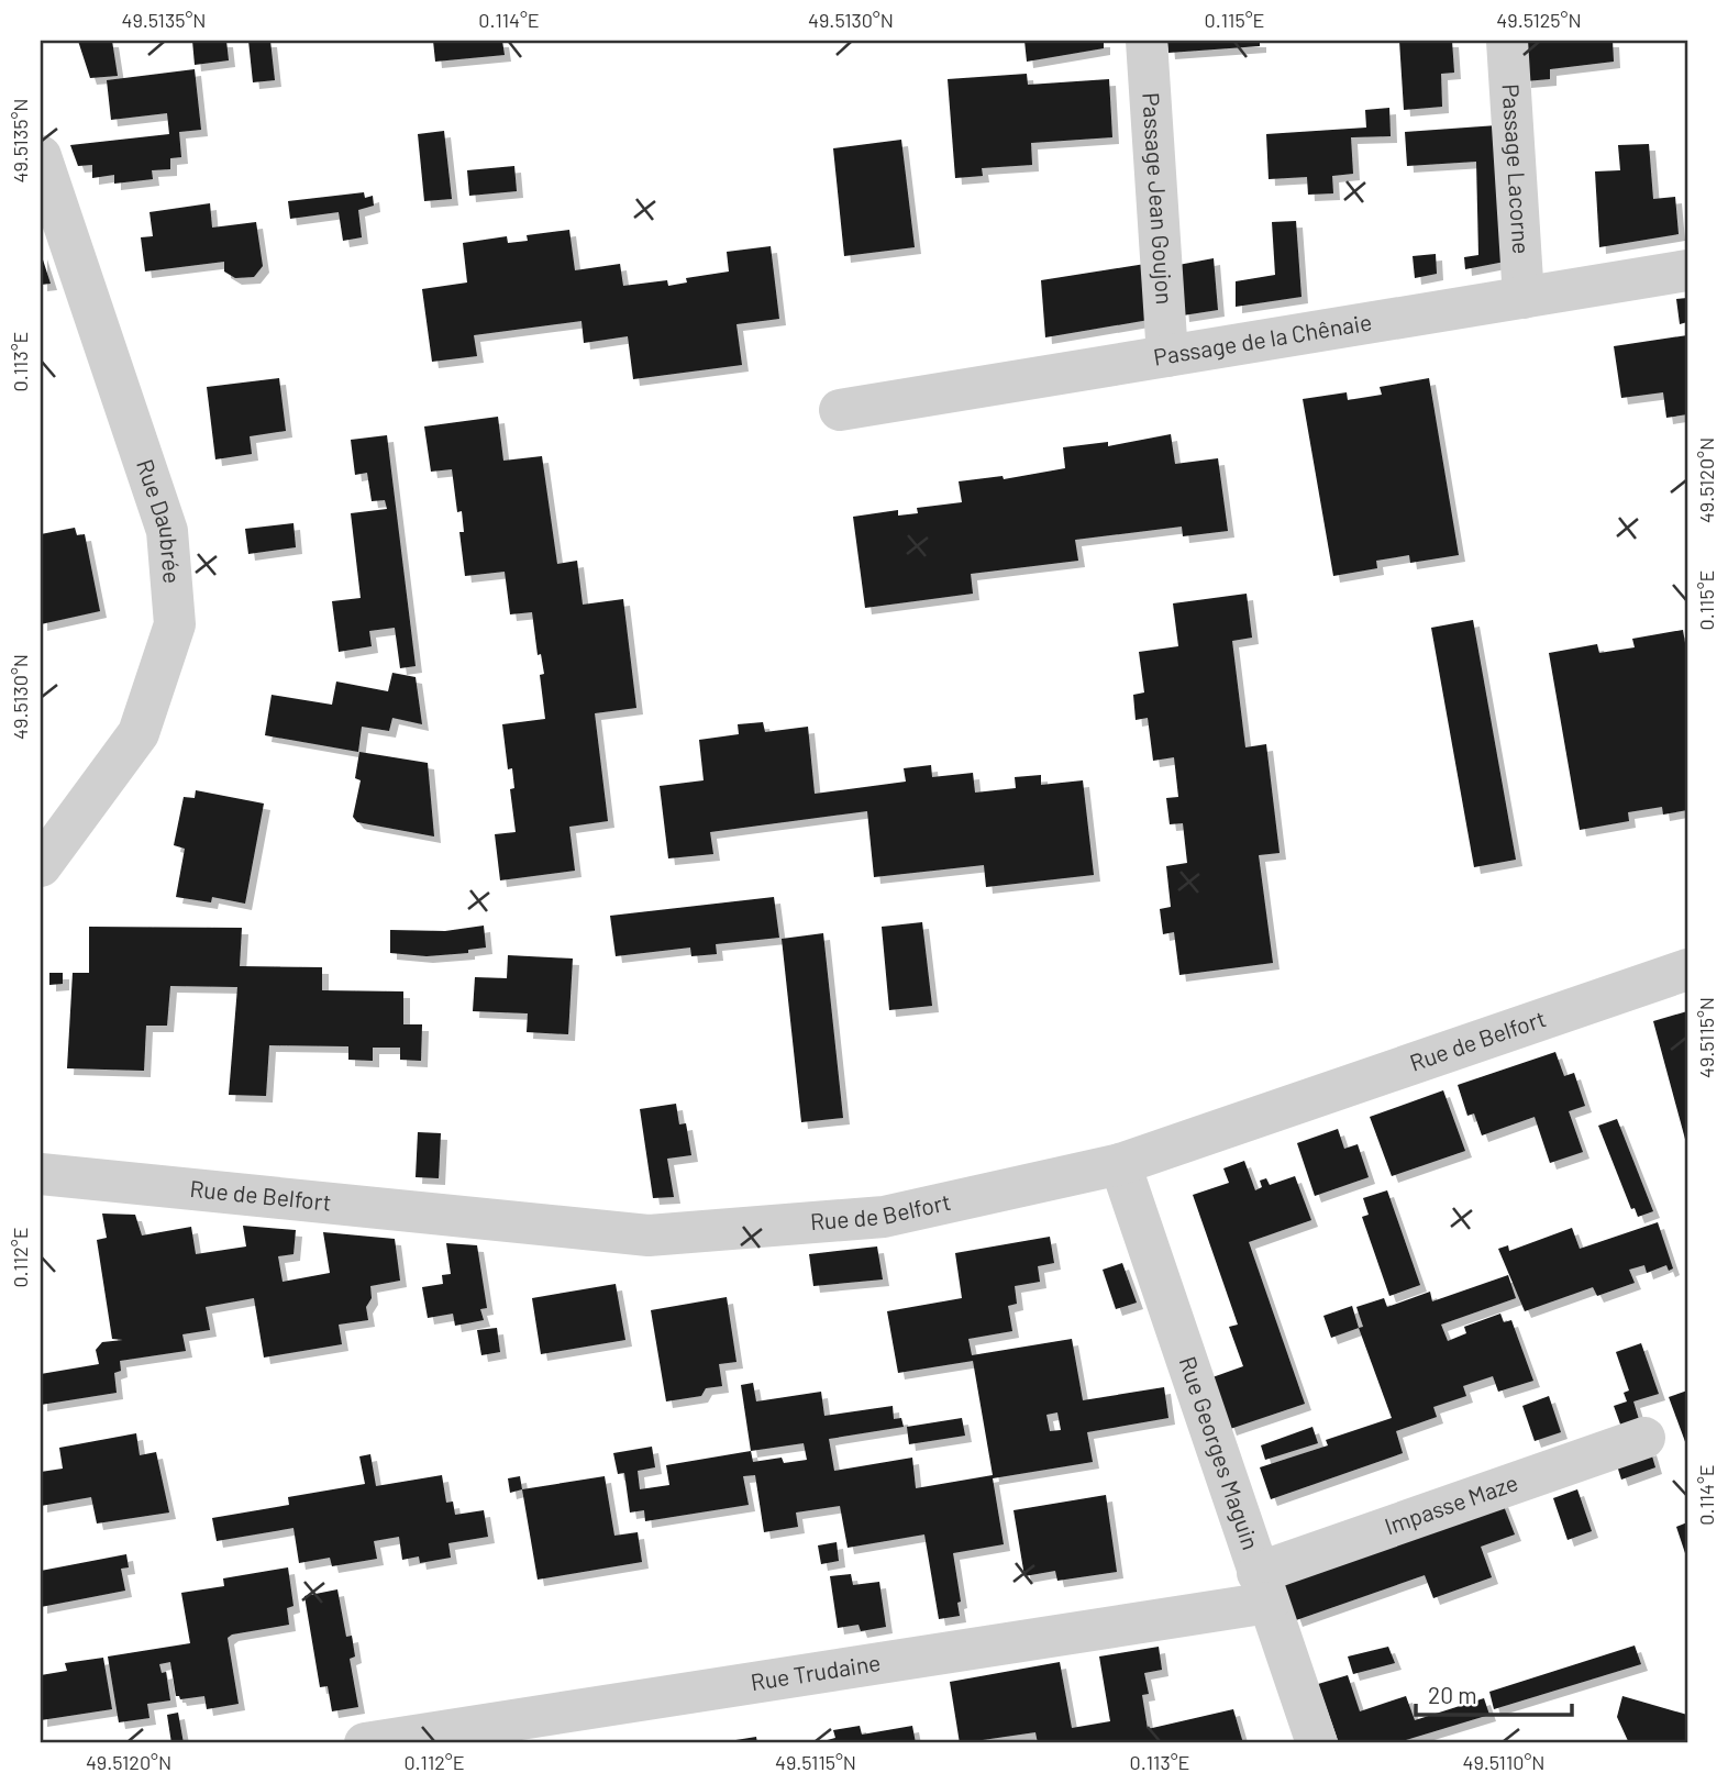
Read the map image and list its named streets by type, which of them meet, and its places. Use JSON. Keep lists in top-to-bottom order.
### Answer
{
  "streets": {
    "street": [
      "Passage Lacorne",
      "Passage Jean Goujon",
      "Passage de la Chênaie",
      "Rue Daubrée",
      "Rue de Belfort",
      "Rue Georges Maguin",
      "Impasse Maze",
      "Rue Trudaine"
    ]
  },
  "crossings": [
    ["Passage Lacorne", "Passage de la Chênaie"],
    ["Passage Jean Goujon", "Passage de la Chênaie"],
    ["Rue de Belfort", "Rue Georges Maguin"],
    ["Rue Georges Maguin", "Impasse Maze"],
    ["Rue Georges Maguin", "Rue Trudaine"],
    ["Impasse Maze", "Rue Trudaine"]
  ],
  "scale_bar": "20 m",
  "coordinates": [
    "49.5135°N",
    "0.114°E",
    "49.5130°N",
    "0.115°E",
    "49.5125°N",
    "0.113°E",
    "49.5120°N",
    "49.5115°N",
    "0.112°E",
    "49.5110°N"
  ]
}
